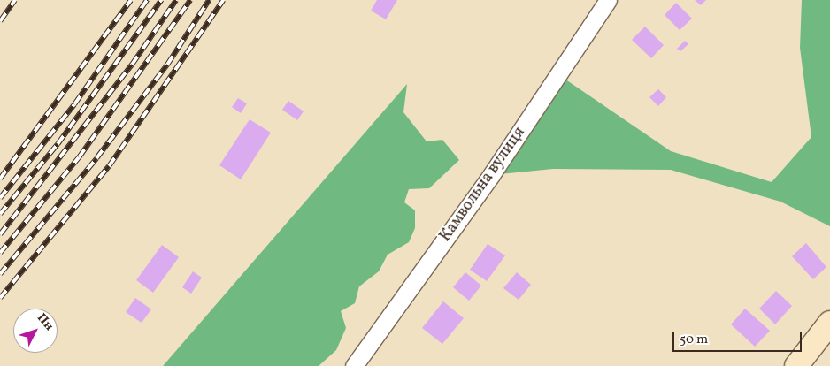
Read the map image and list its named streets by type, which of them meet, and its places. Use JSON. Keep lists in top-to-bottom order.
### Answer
{
  "streets": {
    "street": ["Камвольна вулиця"]
  },
  "scale_bar": "50 m",
  "north": "top right"
}
